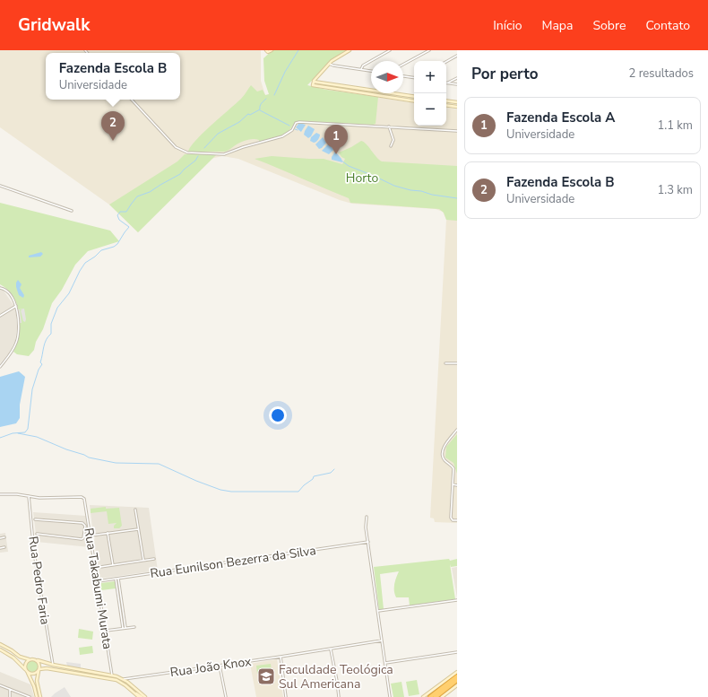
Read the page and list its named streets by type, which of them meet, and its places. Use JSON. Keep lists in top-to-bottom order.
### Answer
{
  "streets": {
    "street": [
      "Rua Eunilson Bezerra da Silva",
      "Rua Pedro Faria",
      "Rua Takabumi Murata",
      "Rua João Knox"
    ]
  },
  "crossings": [
    ["Rua Eunilson Bezerra da Silva", "Rua Takabumi Murata"],
    ["Rua Pedro Faria", "Rua Takabumi Murata"]
  ],
  "parks": ["Horto"],
  "places": {
    "school or university": ["Faculdade Teológica Sul Americana"]
  },
  "north": "right",
  "page": {
    "header": "Gridwalk",
    "nav": [
      "Início",
      "Mapa",
      "Sobre",
      "Contato"
    ],
    "heading": ["Por perto", "2 resultados"],
    "popup": ["Fazenda Escola B", "Universidade"],
    "map_buttons": ["+", "−"],
    "list": [
      {
        "mark": "1",
        "name": "Fazenda Escola A",
        "note": "Universidade",
        "value": "1.1 km"
      },
      {
        "mark": "2",
        "name": "Fazenda Escola B",
        "note": "Universidade",
        "value": "1.3 km"
      }
    ],
    "pins": ["2", "1"]
  }
}
